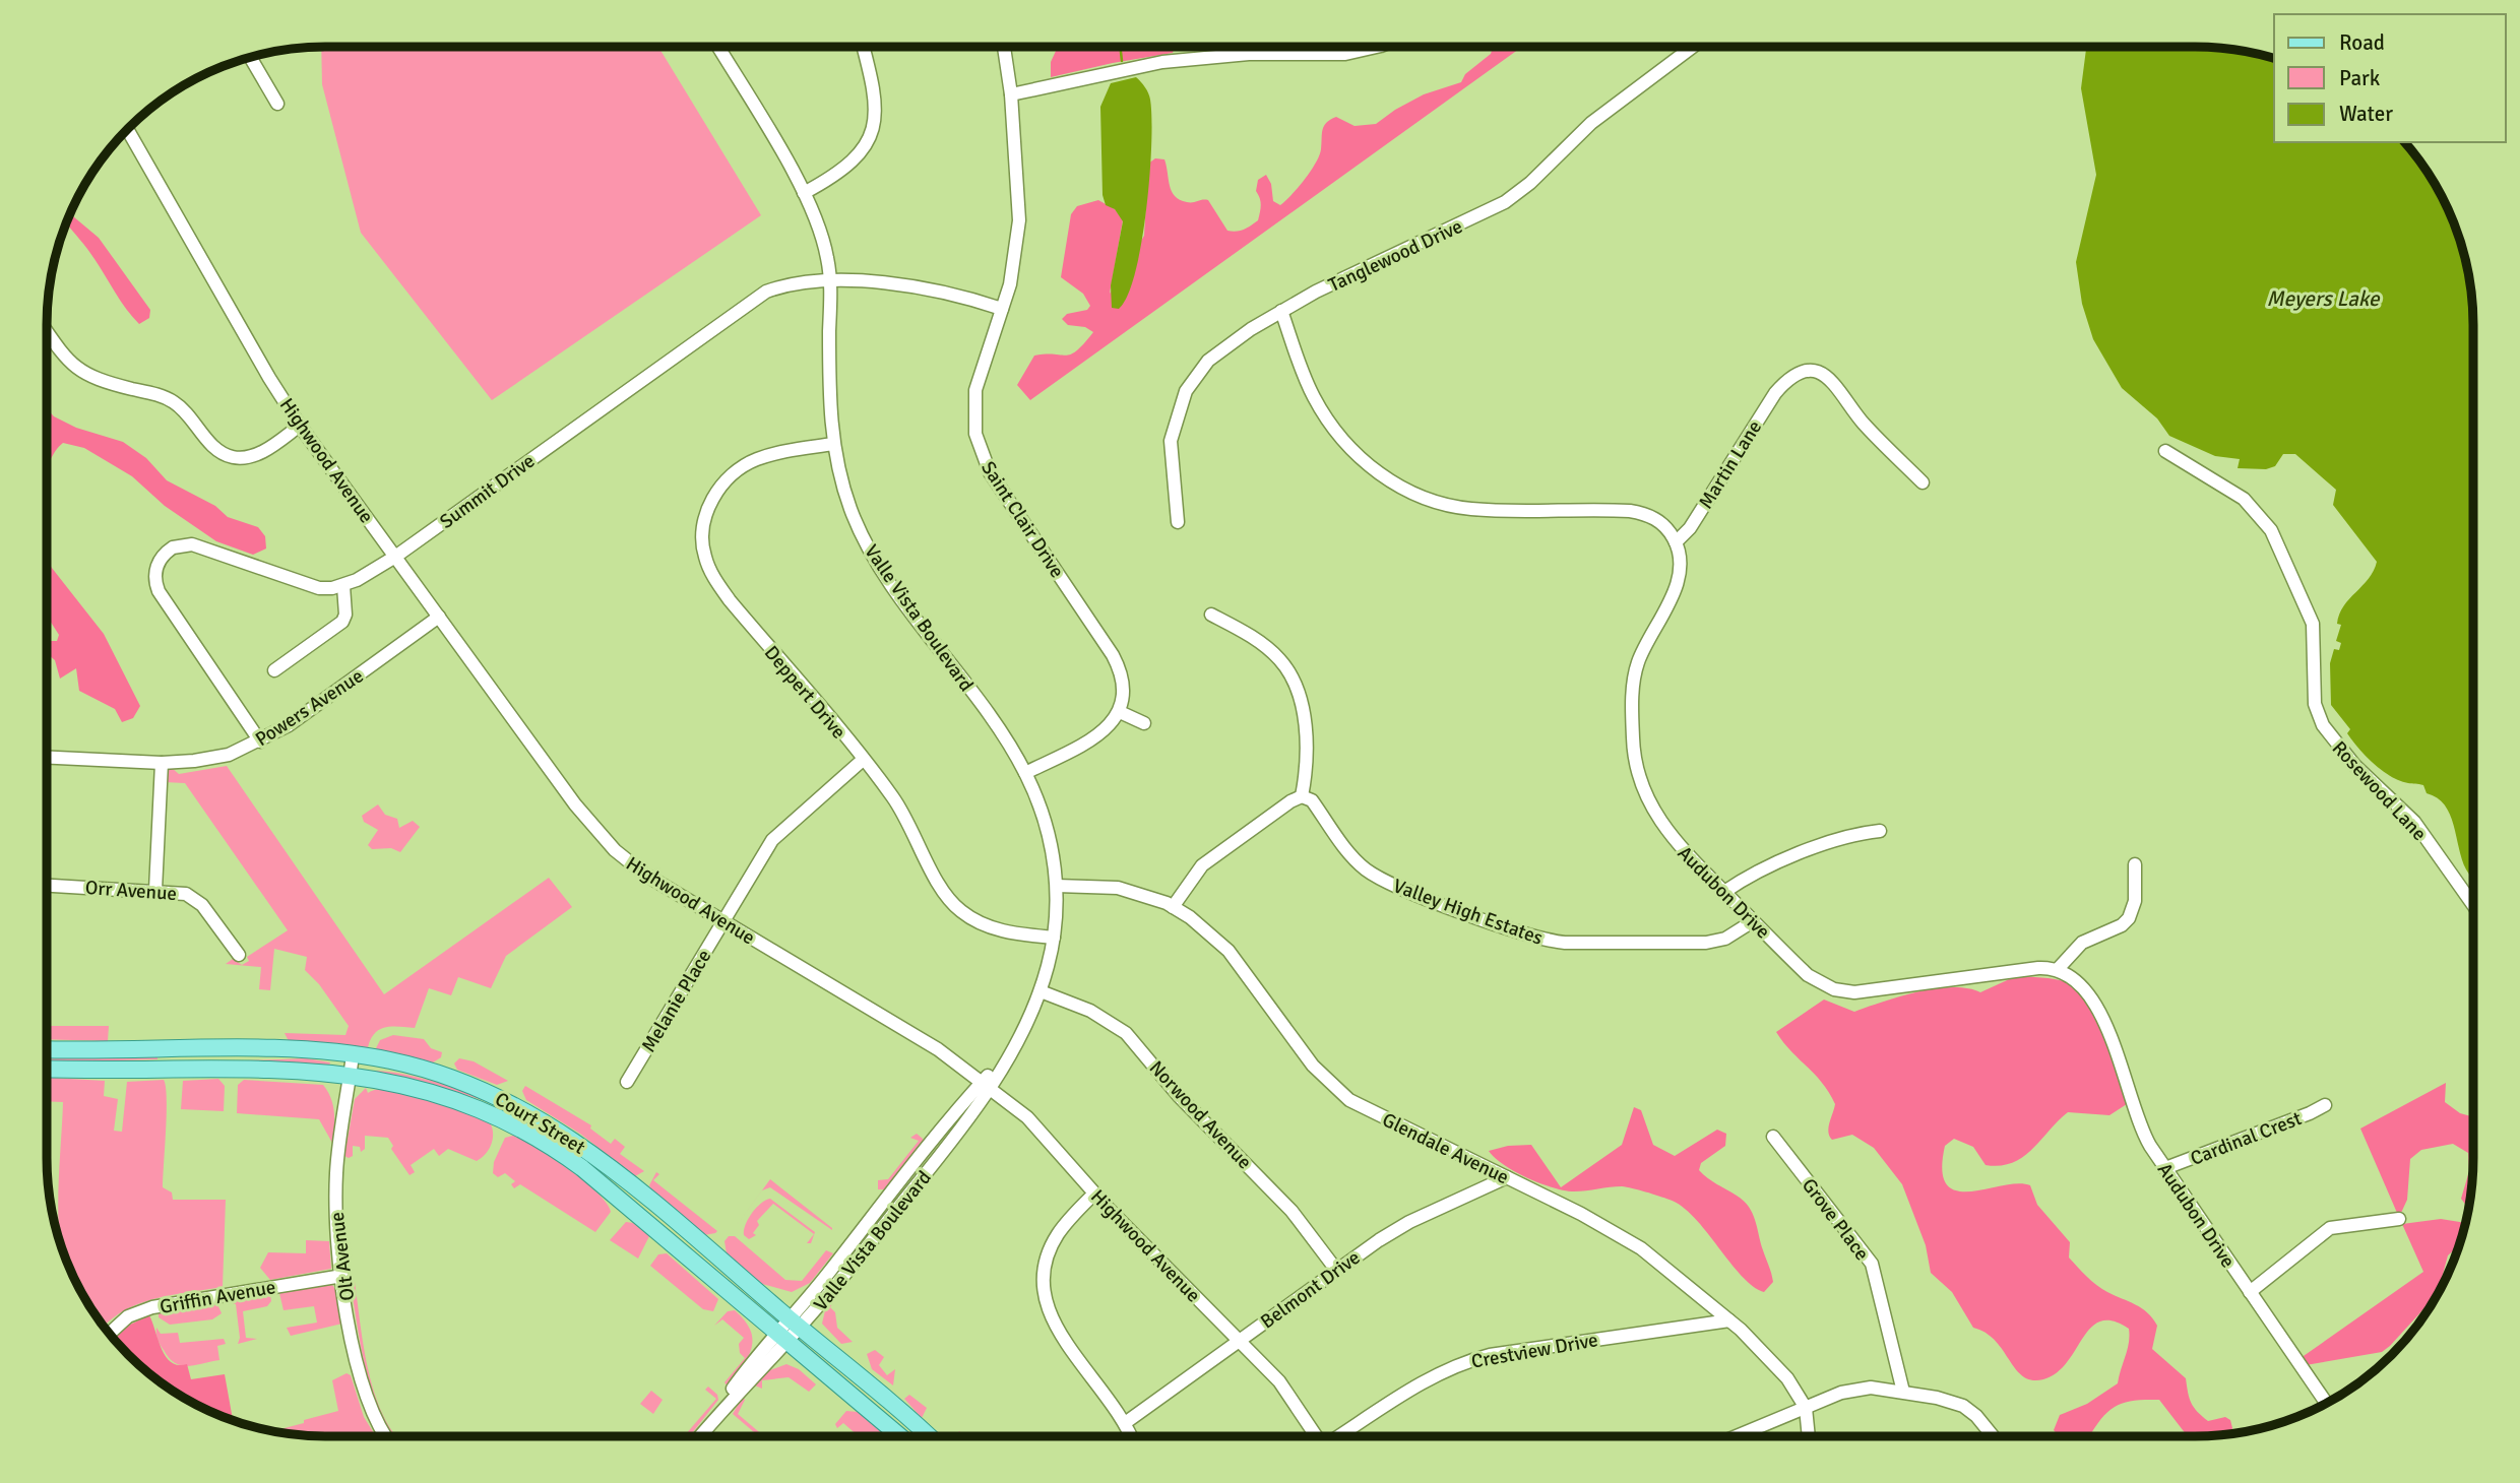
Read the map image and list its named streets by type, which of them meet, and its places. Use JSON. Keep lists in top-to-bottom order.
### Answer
{
  "streets": {
    "main road": ["Court Street"],
    "street": [
      "Tanglewood Drive",
      "Highwood Avenue",
      "Martin Lane",
      "Summit Drive",
      "Saint Clair Drive",
      "Valle Vista Boulevard",
      "Deppert Drive",
      "Powers Avenue",
      "Rosewood Lane",
      "Orr Avenue",
      "Audubon Drive",
      "Valley High Estates",
      "Melanie Place",
      "Norwood Avenue",
      "Cardinal Crest",
      "Glendale Avenue",
      "Grove Place",
      "Olt Avenue",
      "Belmont Drive",
      "Griffin Avenue",
      "Crestview Drive"
    ]
  },
  "crossings": [
    ["Highwood Avenue", "Summit Drive"],
    ["Highwood Avenue", "Valle Vista Boulevard"],
    ["Highwood Avenue", "Powers Avenue"],
    ["Highwood Avenue", "Melanie Place"],
    ["Highwood Avenue", "Belmont Drive"],
    ["Martin Lane", "Audubon Drive"],
    ["Summit Drive", "Saint Clair Drive"],
    ["Summit Drive", "Valle Vista Boulevard"],
    ["Valle Vista Boulevard", "Deppert Drive"],
    ["Valle Vista Boulevard", "Norwood Avenue"],
    ["Valle Vista Boulevard", "Court Street"],
    ["Valle Vista Boulevard", "Glendale Avenue"],
    ["Deppert Drive", "Melanie Place"],
    ["Audubon Drive", "Valley High Estates"],
    ["Audubon Drive", "Cardinal Crest"],
    ["Norwood Avenue", "Belmont Drive"],
    ["Court Street", "Olt Avenue"],
    ["Glendale Avenue", "Belmont Drive"],
    ["Glendale Avenue", "Crestview Drive"],
    ["Olt Avenue", "Griffin Avenue"]
  ],
  "water": ["Meyers Lake"],
  "legend": ["Road", "Park", "Water"]
}
